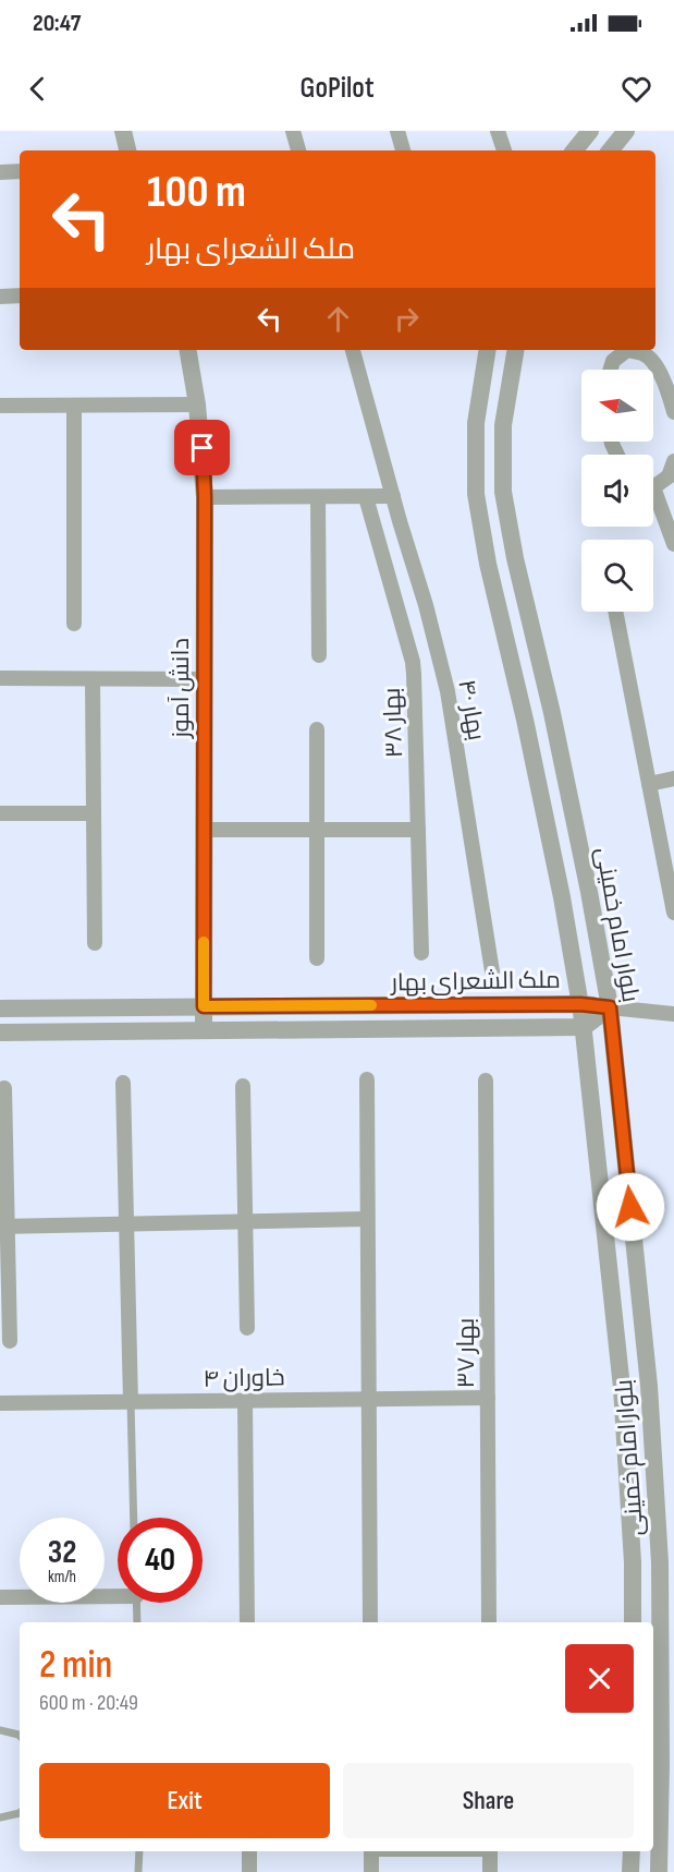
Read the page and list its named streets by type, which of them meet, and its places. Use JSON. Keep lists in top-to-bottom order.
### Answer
{
  "streets": {
    "street": [
      "دانش آموز",
      "بهار ۴۰",
      "بهار ۳۸",
      "بلوار امام خمینی",
      "ملک الشعرای بهار",
      "بهار ۳۷",
      "خاوران ۴"
    ]
  },
  "crossings": [
    ["دانش آموز", "ملک الشعرای بهار"],
    ["بلوار امام خمینی", "ملک الشعرای بهار"],
    ["بهار ۳۷", "خاوران ۴"]
  ],
  "north": "left",
  "page": {
    "status": "20:47",
    "header": "GoPilot",
    "turn": ["100 m", "ملک الشعرای بهار"],
    "speed": "32 km/h",
    "limit": "40",
    "heading": ["2 min", "600 m · 20:49"],
    "buttons": ["Exit", "Share"]
  }
}
